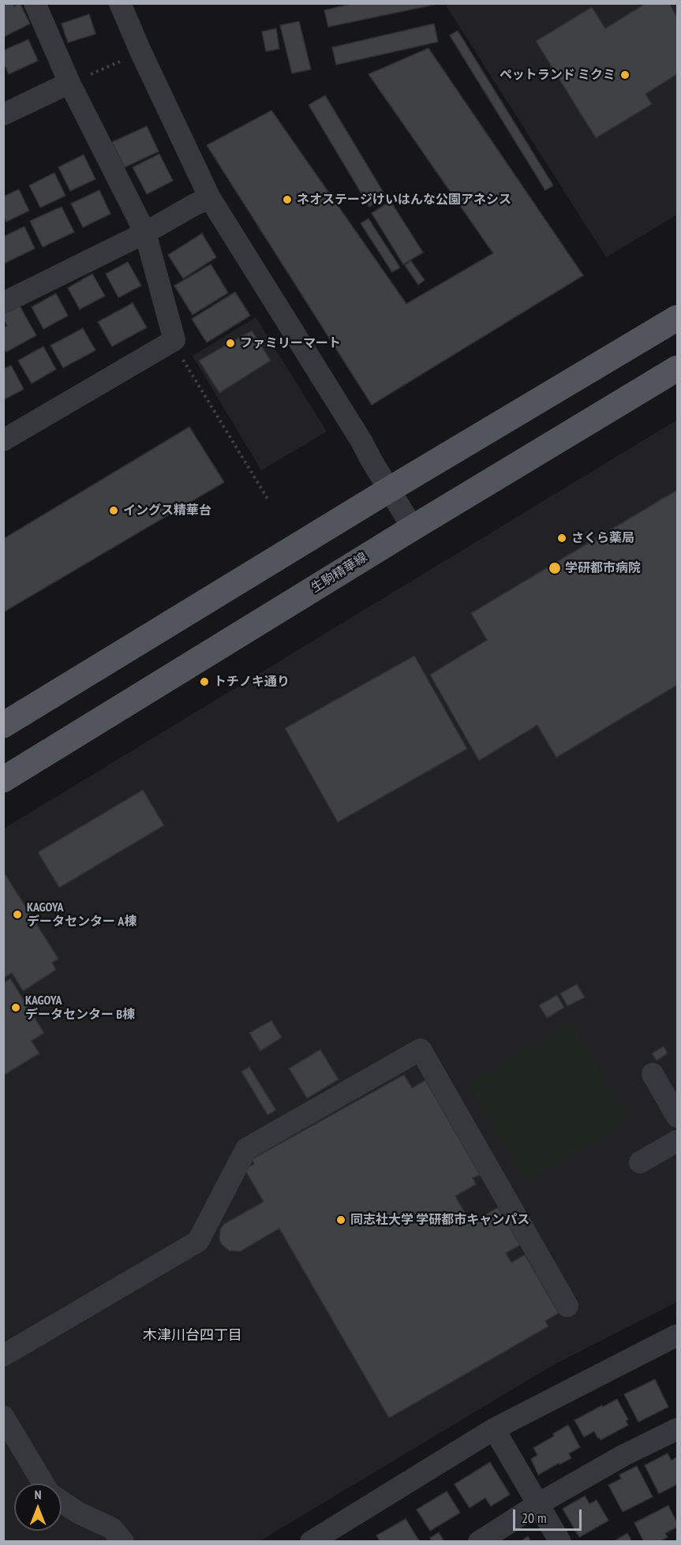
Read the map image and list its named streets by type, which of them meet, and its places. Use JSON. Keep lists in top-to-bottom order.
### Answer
{
  "streets": {
    "main road": ["生駒精華線"]
  },
  "districts": ["木津川台四丁目"],
  "places": [
    "ペットランド ミクミ",
    "ネオステージけいはんな公園アネシス",
    "ファミリーマート",
    "イングス精華台",
    "さくら薬局",
    "学研都市病院",
    "トチノキ通り",
    "KAGOYA データセンター A棟",
    "KAGOYA データセンター B棟",
    "同志社大学 学研都市キャンパス"
  ],
  "scale_bar": "20 m",
  "north": "top"
}
